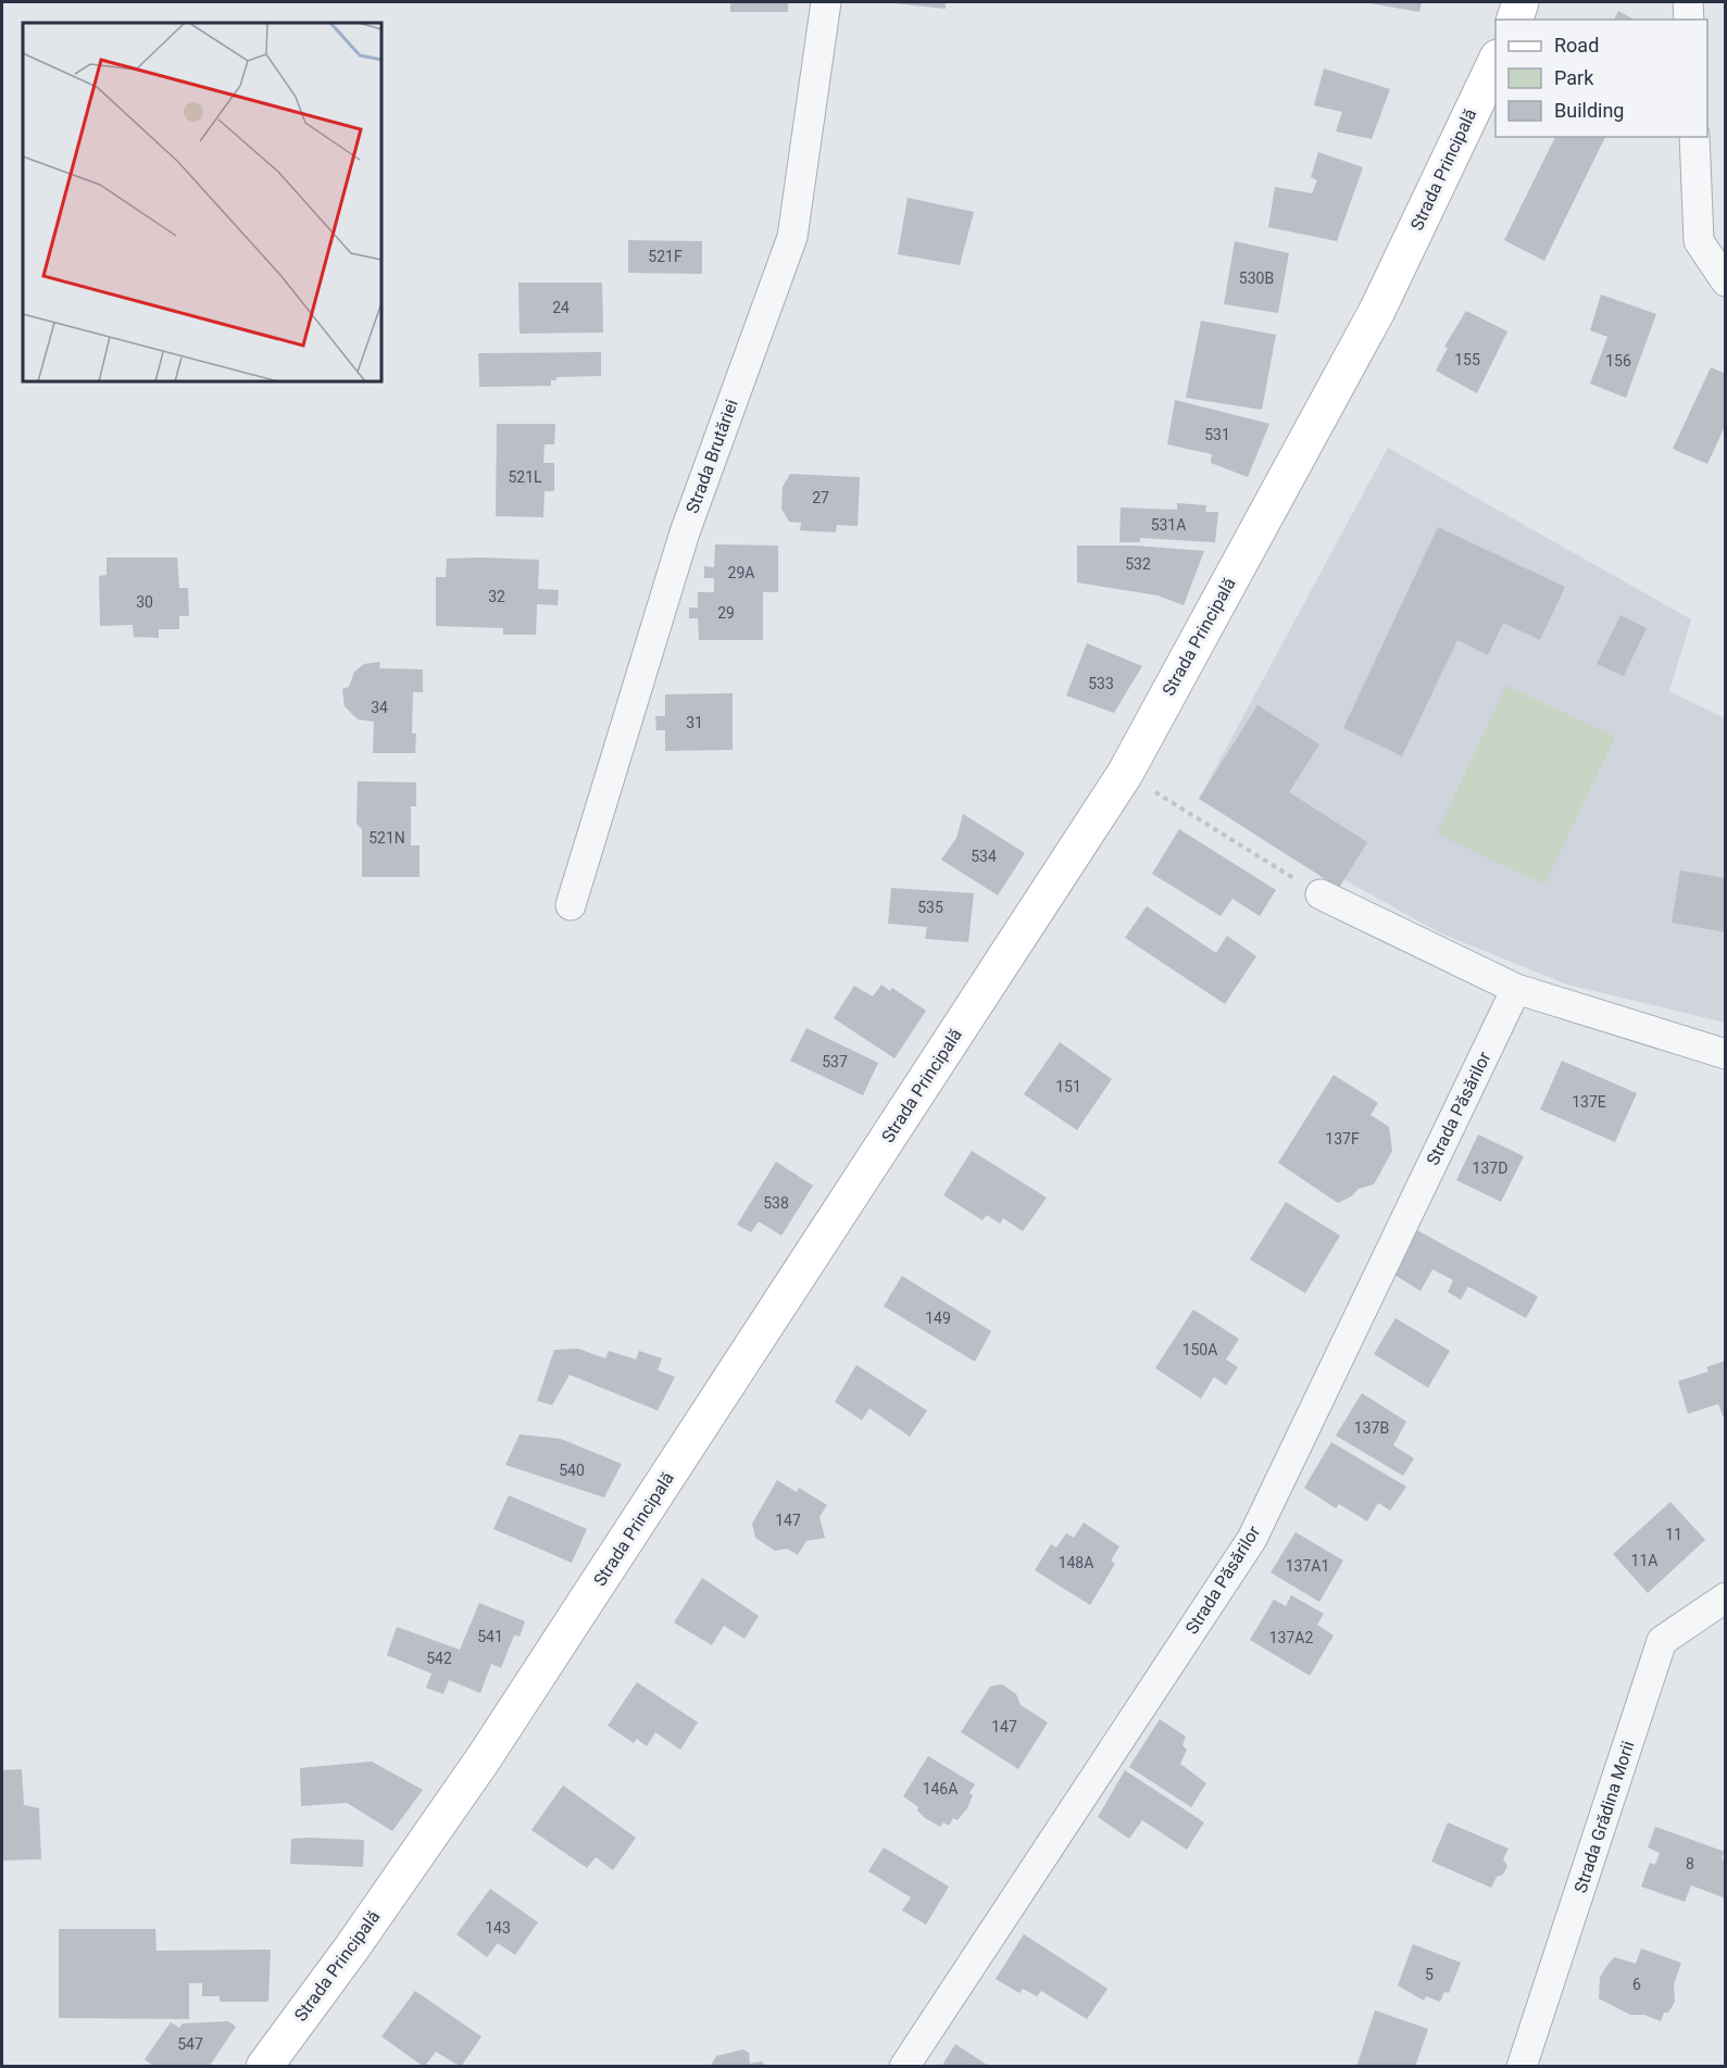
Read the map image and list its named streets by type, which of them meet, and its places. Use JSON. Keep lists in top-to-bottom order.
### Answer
{
  "streets": {
    "main road": ["Strada Principală"],
    "street": ["Strada Brutăriei", "Strada Păsărilor", "Strada Grădina Morii"]
  },
  "house_numbers": [
    "521F",
    "530B",
    "24",
    "155",
    "156",
    "531",
    "521L",
    "27",
    "531A",
    "532",
    "29A",
    "32",
    "30",
    "29",
    "533",
    "34",
    "31",
    "521N",
    "534",
    "535",
    "537",
    "151",
    "137E",
    "137F",
    "137D",
    "538",
    "149",
    "150A",
    "137B",
    "540",
    "147",
    "11",
    "11A",
    "148A",
    "137A1",
    "541",
    "137A2",
    "542",
    "147",
    "146A",
    "8",
    "143",
    "5",
    "6",
    "547"
  ],
  "legend": ["Road", "Park", "Building"]
}
